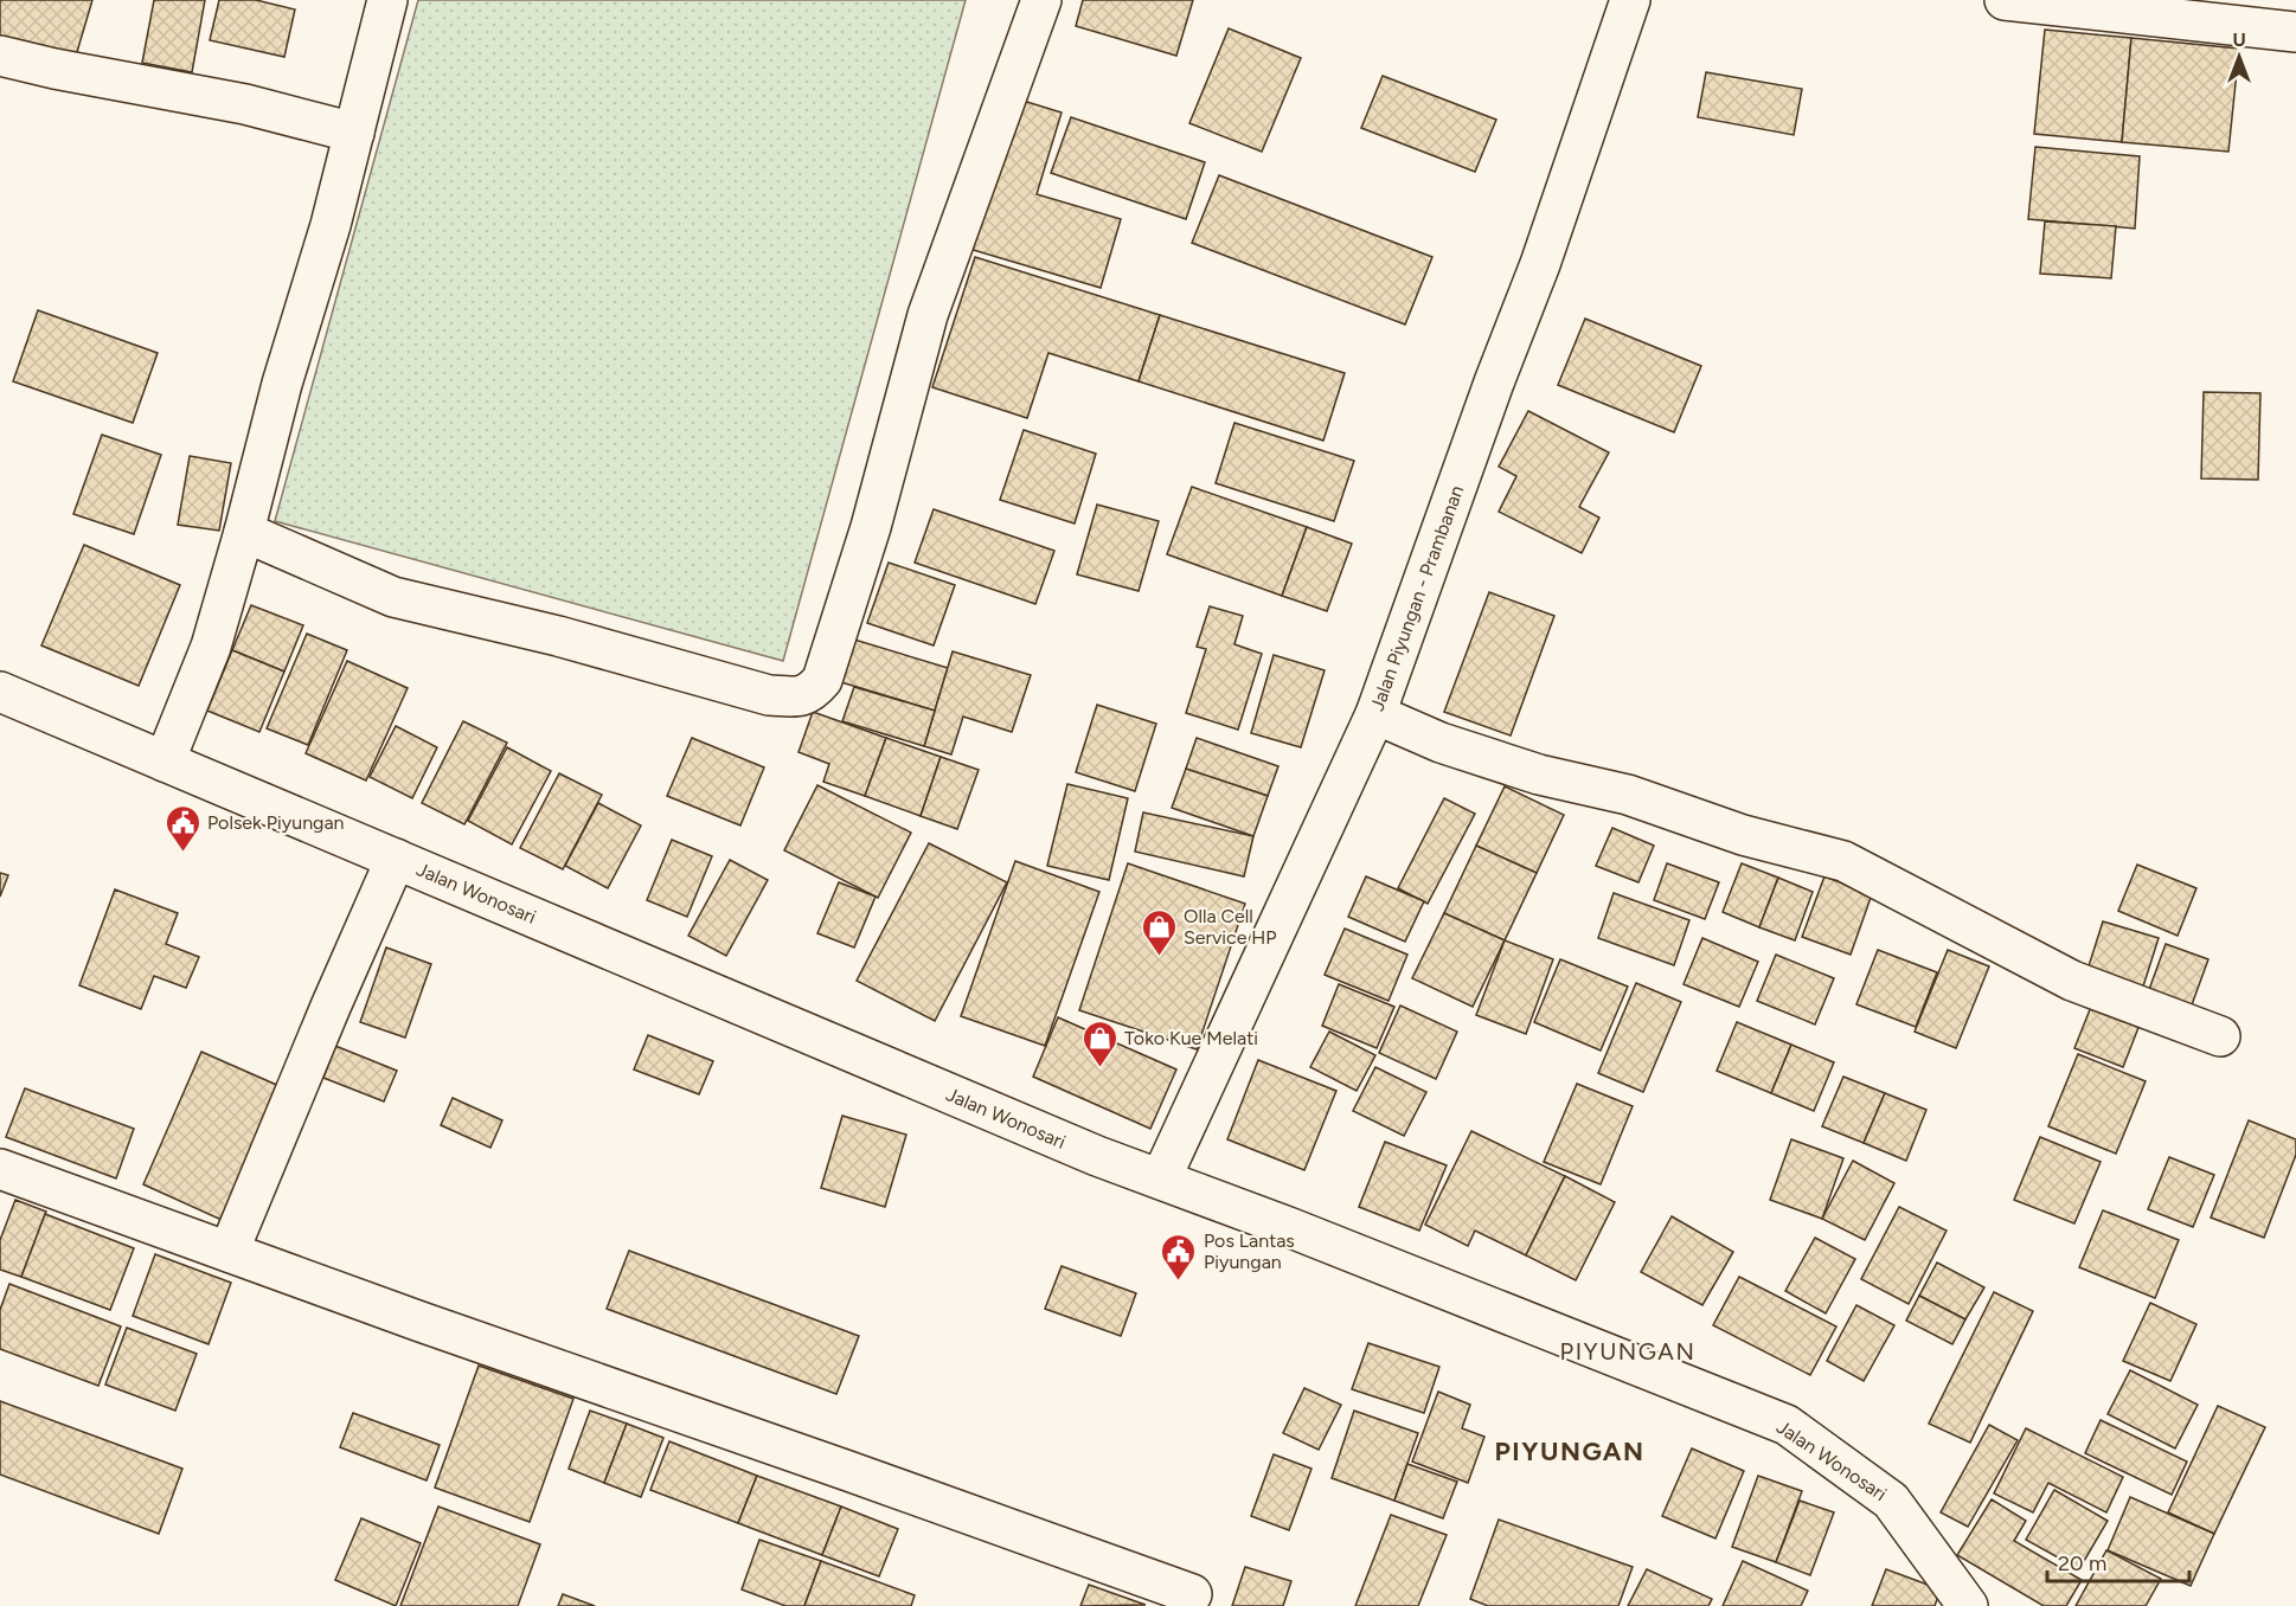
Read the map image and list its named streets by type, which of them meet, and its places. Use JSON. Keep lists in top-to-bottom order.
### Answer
{
  "streets": {
    "main road": ["Jalan Piyungan - Prambanan", "Jalan Wonosari"]
  },
  "crossings": [
    ["Jalan Piyungan - Prambanan", "Jalan Wonosari"]
  ],
  "districts": ["PIYUNGAN", "PIYUNGAN"],
  "places": {
    "public building": ["Polsek Piyungan", "Pos Lantas Piyungan"],
    "shop": ["Olla Cell Service HP", "Toko Kue Melati"]
  },
  "scale_bar": "20 m",
  "north": "top"
}
